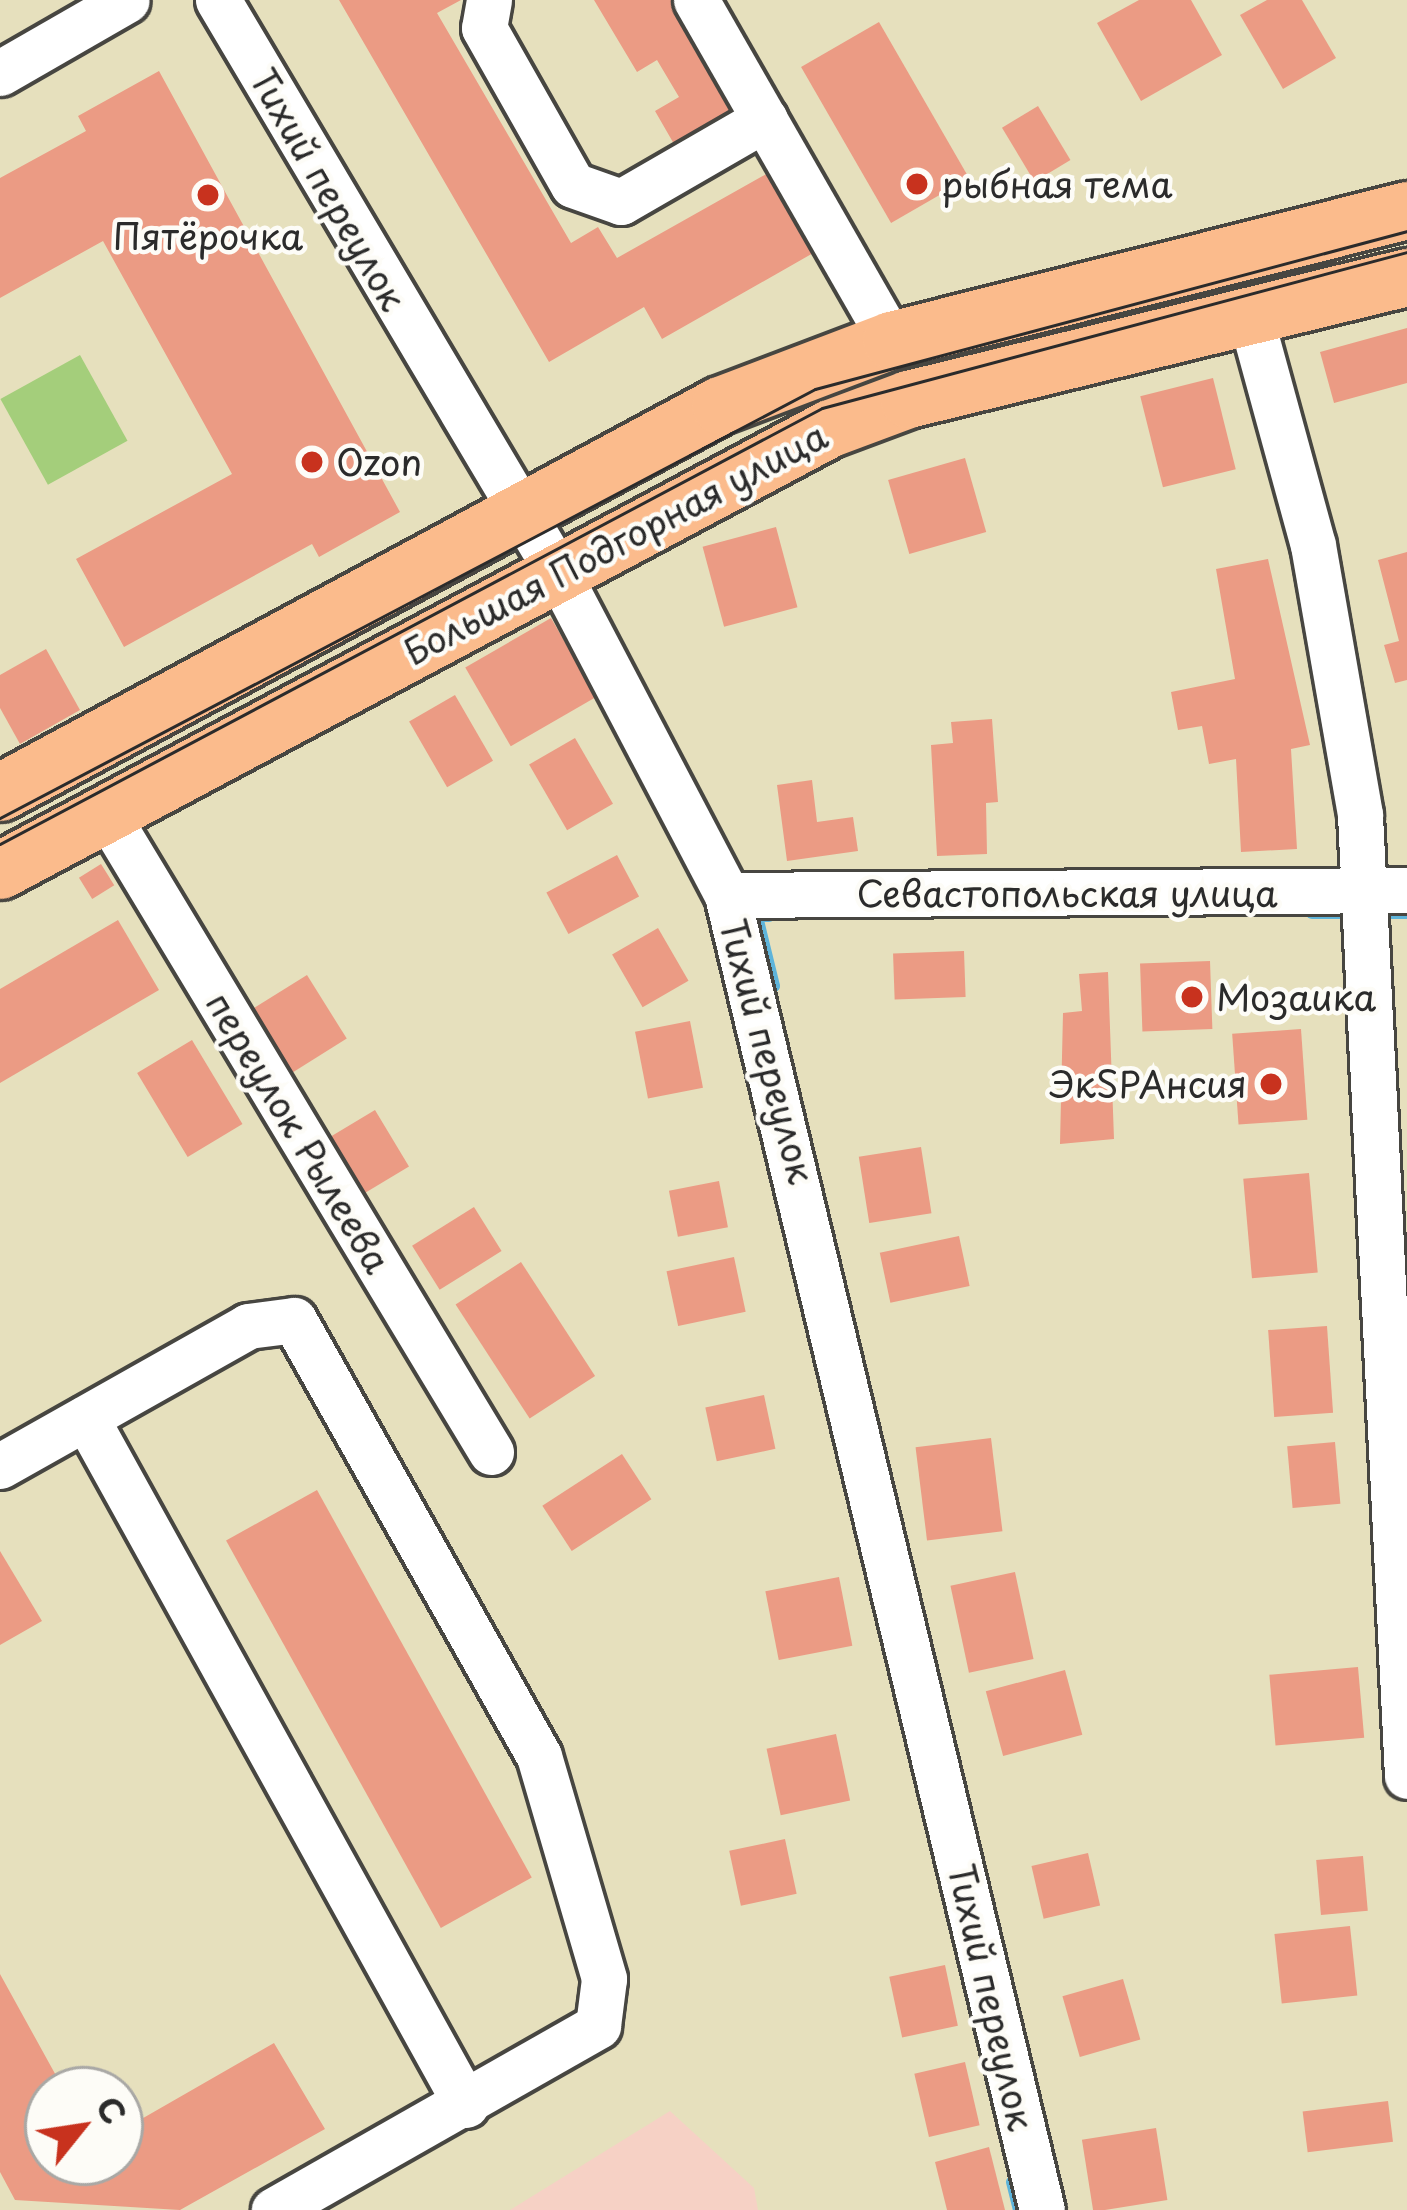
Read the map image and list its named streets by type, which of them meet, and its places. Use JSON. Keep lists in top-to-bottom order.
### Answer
{
  "streets": {
    "main road": ["Большая Подгорная улица"],
    "street": ["Тихий переулок", "Севастопольская улица", "переулок Рылеева"]
  },
  "crossings": [
    ["Тихий переулок", "Большая Подгорная улица"],
    ["Тихий переулок", "Севастопольская улица"],
    ["Большая Подгорная улица", "переулок Рылеева"]
  ],
  "places": [
    "рыбная тема",
    "Пятёрочка",
    "Ozon",
    "Мозаика",
    "ЭкSPAнсия"
  ],
  "north": "top right"
}
